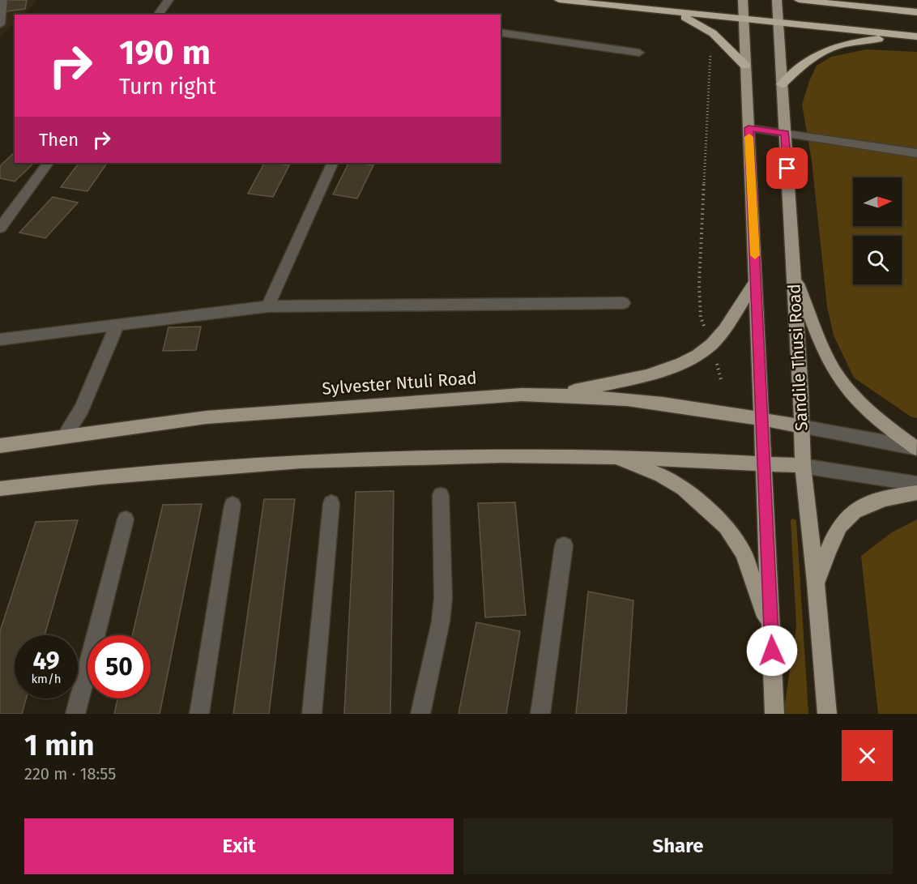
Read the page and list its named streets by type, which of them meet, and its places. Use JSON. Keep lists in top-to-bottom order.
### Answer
{
  "streets": {
    "main road": ["Sandile Thusi Road", "Sylvester Ntuli Road"]
  },
  "crossings": [
    ["Sandile Thusi Road", "Sylvester Ntuli Road"]
  ],
  "north": "right",
  "page": {
    "turn": ["190 m", "Turn right"],
    "then": "Then",
    "speed": "49 km/h",
    "limit": "50",
    "heading": ["1 min", "220 m · 18:55"],
    "buttons": ["Exit", "Share"]
  }
}
